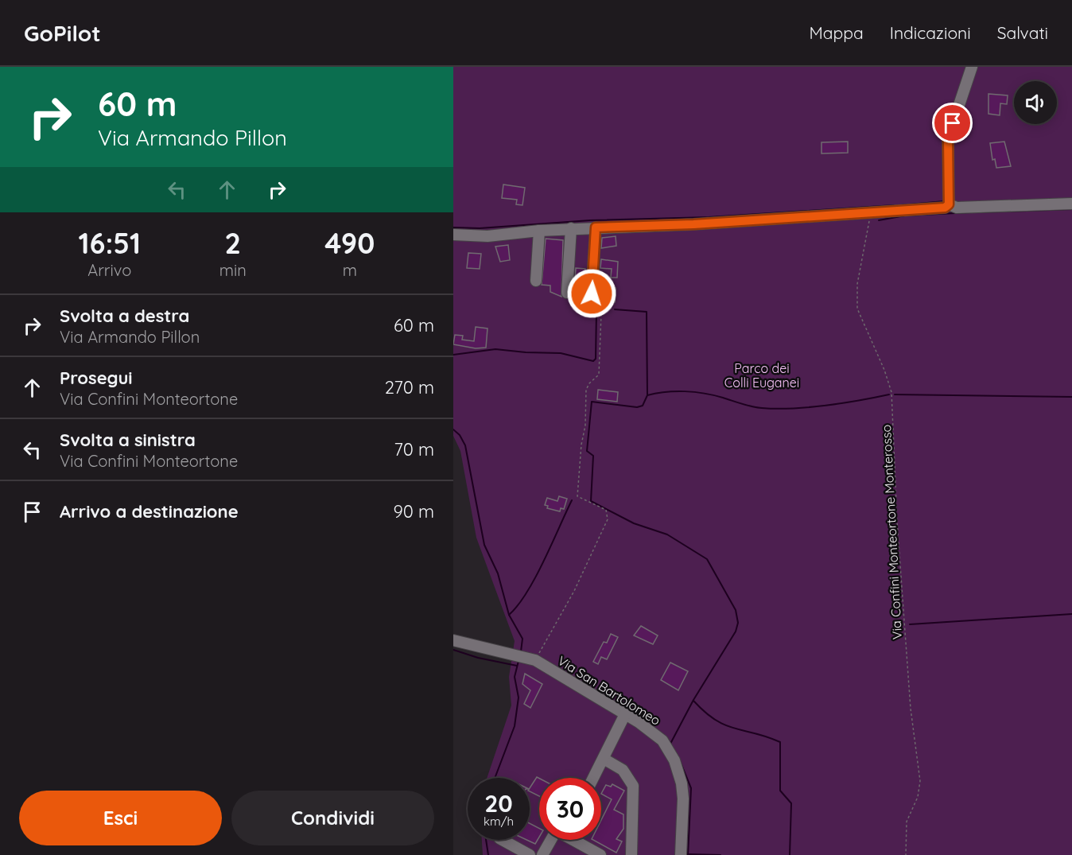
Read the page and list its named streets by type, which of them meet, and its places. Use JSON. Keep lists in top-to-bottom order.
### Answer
{
  "streets": {
    "street": ["Via San Bartolomeo"],
    "path": ["Via Confini Monteortone Monterosso"]
  },
  "parks": ["Parco dei Colli Euganei"],
  "page": {
    "header": "GoPilot",
    "nav": ["Mappa", "Indicazioni", "Salvati"],
    "turn": ["60 m", "Via Armando Pillon"],
    "eta": [
      "16:51",
      "Arrivo",
      "2",
      "min",
      "490",
      "m"
    ],
    "list": [
      {
        "name": "Svolta a destra",
        "note": "Via Armando Pillon",
        "value": "60 m"
      },
      {
        "name": "Prosegui",
        "note": "Via Confini Monteortone",
        "value": "270 m"
      },
      {
        "name": "Svolta a sinistra",
        "note": "Via Confini Monteortone",
        "value": "70 m"
      },
      {
        "name": "Arrivo a destinazione",
        "value": "90 m"
      }
    ],
    "speed": "20 km/h",
    "limit": "30",
    "buttons": ["Esci", "Condividi"]
  }
}
